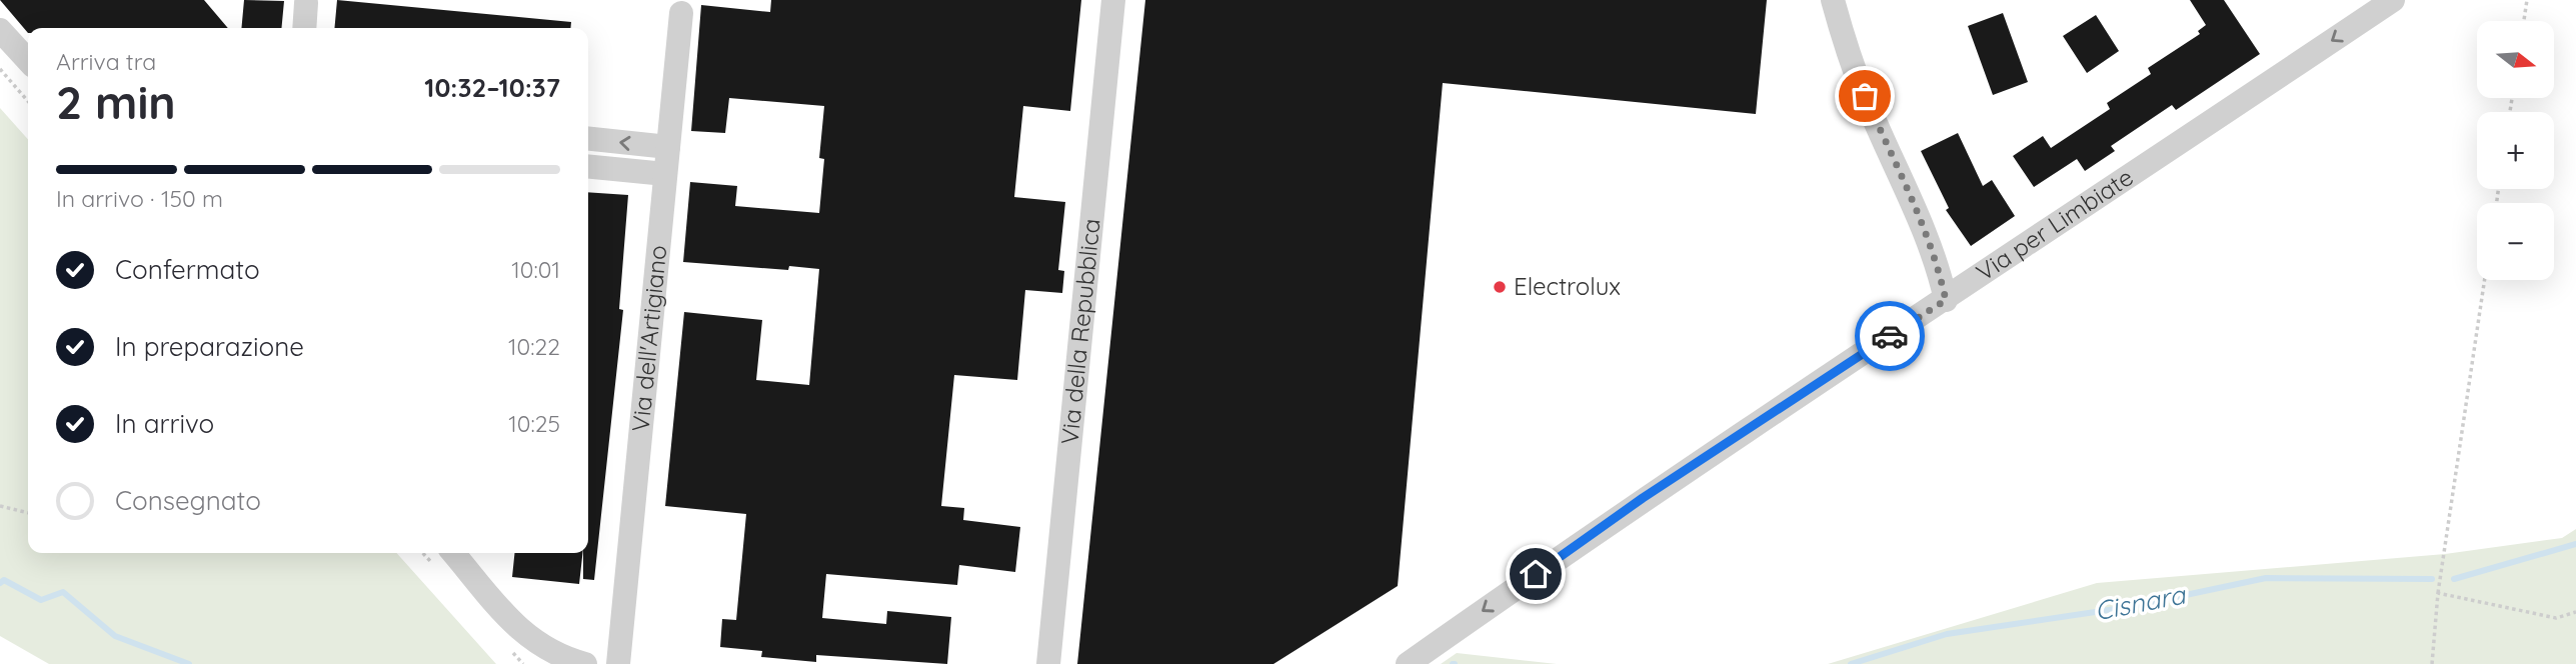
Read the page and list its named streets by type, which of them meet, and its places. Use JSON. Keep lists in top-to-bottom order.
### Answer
{
  "streets": {
    "street": ["Via per Limbiate", "Via della Repubblica", "Via dell'Artigiano"]
  },
  "one_way": ["Via per Limbiate"],
  "water": ["Cisnara"],
  "places": ["Electrolux"],
  "north": "right",
  "page": {
    "map_buttons": ["+", "−"],
    "heading": ["2 min", "Arriva tra", "10:32–10:37"],
    "bar": "In arrivo · 150 m",
    "list": [
      ["Confermato", "10:01"],
      ["In preparazione", "10:22"],
      ["In arrivo", "10:25"],
      "Consegnato"
    ]
  }
}
